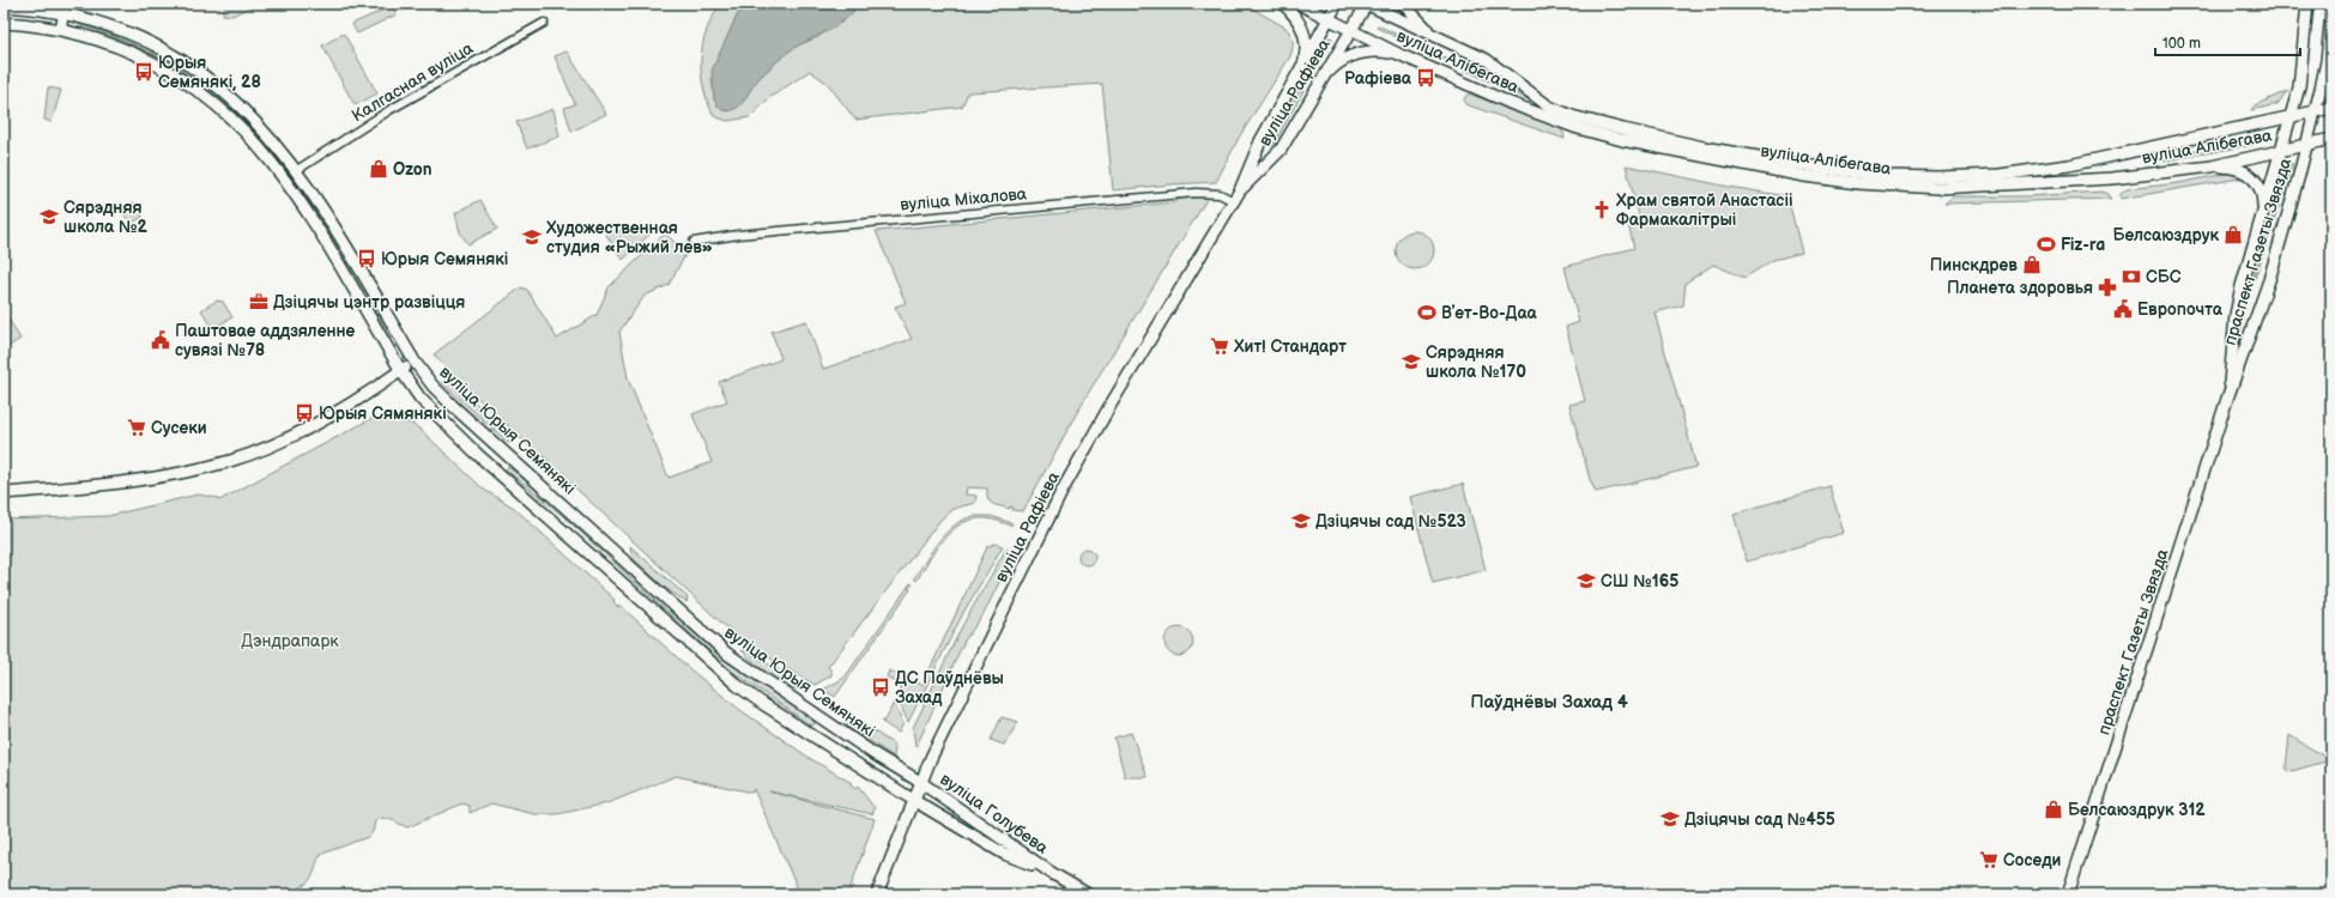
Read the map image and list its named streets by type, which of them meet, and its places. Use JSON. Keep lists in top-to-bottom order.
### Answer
{
  "streets": {
    "main road": [
      "вуліца Алібегава",
      "вуліца Рафіева",
      "праспект Газеты Звязда",
      "вуліца Юрыя Семянякі",
      "вуліца Голубева"
    ],
    "street": ["Калгасная вуліца", "вуліца Міхалова"]
  },
  "crossings": [
    ["вуліца Алібегава", "вуліца Рафіева"],
    ["вуліца Алібегава", "праспект Газеты Звязда"],
    ["Калгасная вуліца", "вуліца Юрыя Семянякі"],
    ["вуліца Рафіева", "вуліца Міхалова"],
    ["вуліца Рафіева", "вуліца Юрыя Семянякі"],
    ["вуліца Рафіева", "вуліца Голубева"],
    ["вуліца Юрыя Семянякі", "вуліца Голубева"]
  ],
  "districts": ["Паўднёвы Захад 4"],
  "parks": ["Дэндрапарк"],
  "places": {
    "bus stop": [
      "Юрыя Семянякі, 28",
      "Рафіева",
      "Юрыя Семянякі",
      "Юрыя Сямянякі",
      "ДС Паўднёвы Захад"
    ],
    "shop": [
      "Ozon",
      "Белсаюздрук",
      "Пинскдрев",
      "Белсаюздрук 312"
    ],
    "church": ["Храм святой Анастасіі Фармакалітрыі"],
    "school or university": [
      "Сярэдняя школа №2",
      "Художественная студия «Рыжий лев»",
      "Сярэдняя школа №170",
      "Дзіцячы сад №523",
      "СШ №165",
      "Дзіцячы сад №455"
    ],
    "sports": ["Fiz-ra", "Вʼет-Во-Даа"],
    "bank": ["СБС"],
    "pharmacy": ["Планета здоровья"],
    "office": ["Дзіцячы цэнтр развіцця"],
    "public building": ["Европочта", "Паштовае аддзяленне сувязі №78"],
    "supermarket": ["Хит! Стандарт", "Сусеки", "Соседи"]
  },
  "scale_bar": "100 m"
}
